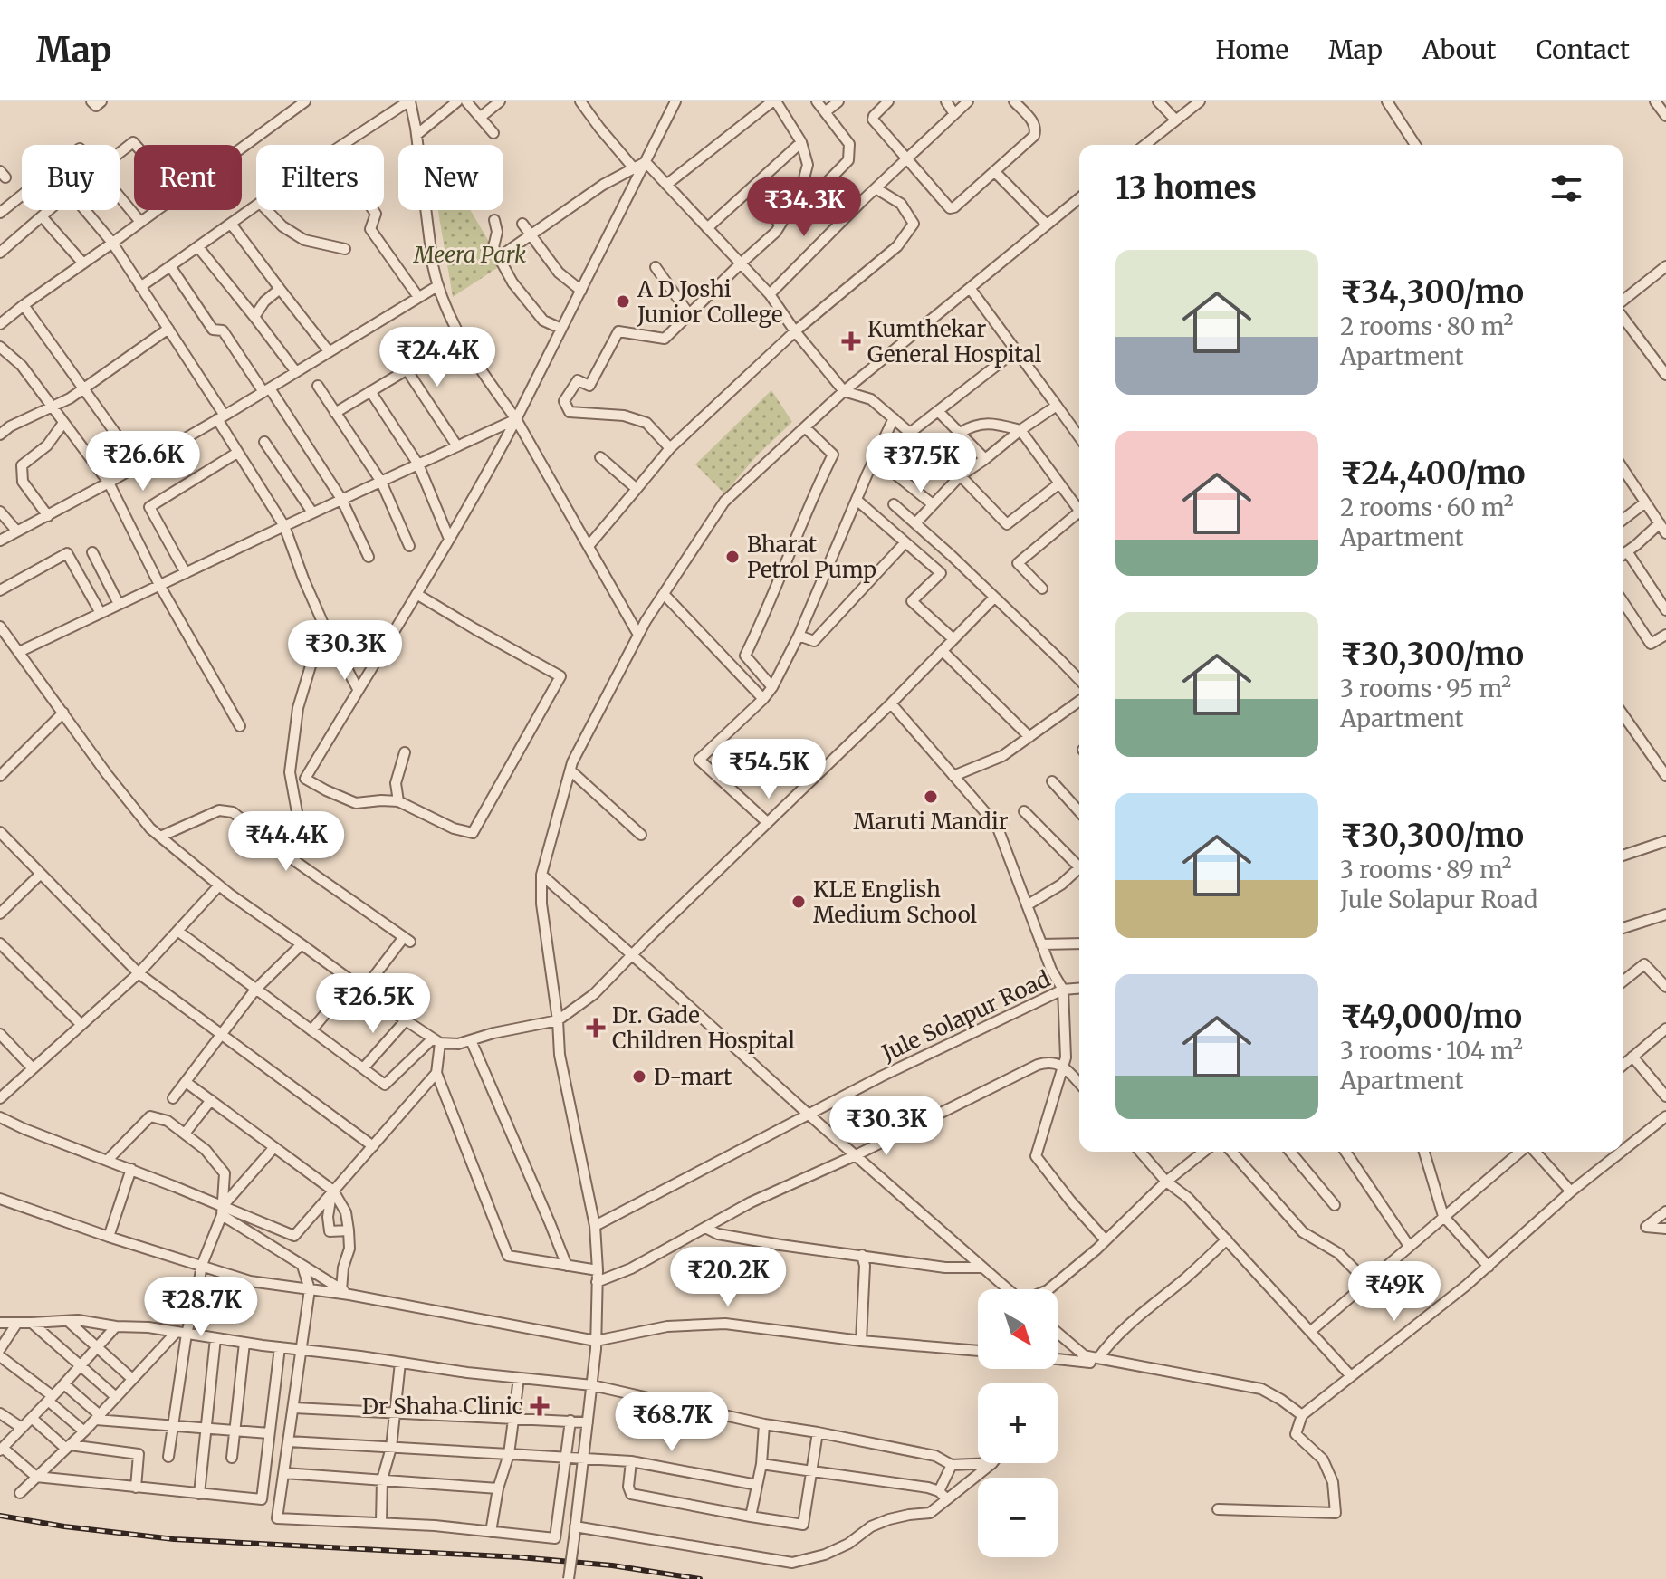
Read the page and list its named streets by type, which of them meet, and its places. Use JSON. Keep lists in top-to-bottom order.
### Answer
{
  "streets": {
    "street": ["Jule Solapur Road"]
  },
  "parks": ["Meera Park"],
  "places": {
    "other": [
      "A D Joshi Junior College",
      "Bharat Petrol Pump",
      "Maruti Mandir",
      "KLE English Medium School",
      "D-mart"
    ],
    "health": ["Kumthekar General Hospital", "Dr. Gade Children Hospital", "Dr Shaha Clinic"]
  },
  "north": "bottom right",
  "page": {
    "header": "Map",
    "nav": [
      "Home",
      "Map",
      "About",
      "Contact"
    ],
    "chip": [
      "Buy",
      "Rent",
      "Filters",
      "New"
    ],
    "heading": "13 homes",
    "price": [
      "₹34.3K",
      "₹24.4K",
      "₹26.6K",
      "₹37.5K",
      "₹30.3K",
      "₹54.5K",
      "₹44.4K",
      "₹26.5K",
      "₹30.3K",
      "₹20.2K",
      "₹49K",
      "₹28.7K",
      "₹68.7K"
    ],
    "list": [
      {
        "name": "₹34,300/mo",
        "note": "2 rooms · 80 m² · Apartment"
      },
      {
        "name": "₹24,400/mo",
        "note": "2 rooms · 60 m² · Apartment"
      },
      {
        "name": "₹30,300/mo",
        "note": "3 rooms · 95 m² · Apartment"
      },
      {
        "name": "₹30,300/mo",
        "note": "3 rooms · 89 m² · Jule Solapur Road"
      },
      {
        "name": "₹49,000/mo",
        "note": "3 rooms · 104 m² · Apartment"
      }
    ],
    "map_buttons": ["+", "−"]
  }
}
